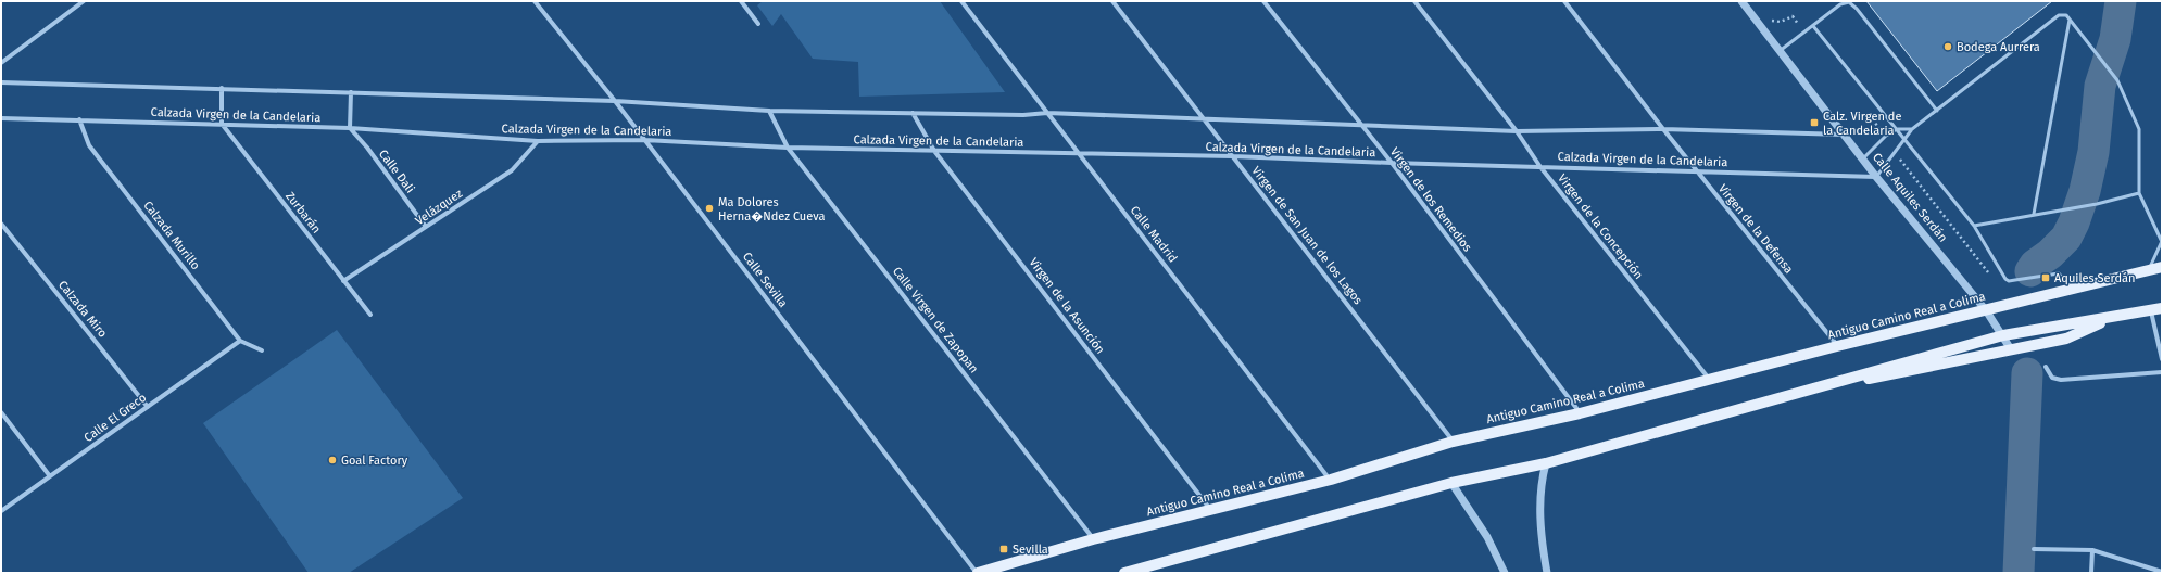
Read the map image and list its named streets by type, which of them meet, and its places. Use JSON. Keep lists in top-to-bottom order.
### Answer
{
  "streets": {
    "main road": ["Antiguo Camino Real a Colima"],
    "street": [
      "Calzada Virgen de la Candelaria",
      "Calle Dali",
      "Calle Aquiles Serdán",
      "Virgen de los Remedios",
      "Velázquez",
      "Zurbarán",
      "Virgen de la Concepción",
      "Virgen de la Defensa",
      "Calle Madrid",
      "Calzada Murillo",
      "Virgen de San Juan de los Lagos",
      "Calle Sevilla",
      "Virgen de la Asunción",
      "Calzada Miro",
      "Calle Virgen de Zapopan",
      "Calle El Greco"
    ]
  },
  "crossings": [
    ["Calzada Virgen de la Candelaria", "Calle Dali"],
    ["Calzada Virgen de la Candelaria", "Calle Aquiles Serdán"],
    ["Calzada Virgen de la Candelaria", "Virgen de los Remedios"],
    ["Calzada Virgen de la Candelaria", "Velázquez"],
    ["Calzada Virgen de la Candelaria", "Zurbarán"],
    ["Calzada Virgen de la Candelaria", "Virgen de la Concepción"],
    ["Calzada Virgen de la Candelaria", "Virgen de la Defensa"],
    ["Calzada Virgen de la Candelaria", "Calle Madrid"],
    ["Calzada Virgen de la Candelaria", "Calzada Murillo"],
    ["Calzada Virgen de la Candelaria", "Virgen de San Juan de los Lagos"],
    ["Calzada Virgen de la Candelaria", "Calle Sevilla"],
    ["Calzada Virgen de la Candelaria", "Virgen de la Asunción"],
    ["Calzada Virgen de la Candelaria", "Calle Virgen de Zapopan"],
    ["Calle Dali", "Velázquez"],
    ["Calle Aquiles Serdán", "Antiguo Camino Real a Colima"],
    ["Virgen de los Remedios", "Antiguo Camino Real a Colima"],
    ["Velázquez", "Zurbarán"],
    ["Virgen de la Concepción", "Antiguo Camino Real a Colima"],
    ["Virgen de la Defensa", "Antiguo Camino Real a Colima"],
    ["Calle Madrid", "Antiguo Camino Real a Colima"],
    ["Calzada Murillo", "Calle El Greco"],
    ["Virgen de San Juan de los Lagos", "Antiguo Camino Real a Colima"],
    ["Calle Sevilla", "Antiguo Camino Real a Colima"],
    ["Virgen de la Asunción", "Antiguo Camino Real a Colima"],
    ["Calzada Miro", "Calle El Greco"],
    ["Antiguo Camino Real a Colima", "Calle Virgen de Zapopan"]
  ],
  "places": {
    "other": ["Bodega Aurrera", "Ma Dolores Herna�Ndez Cueva", "Goal Factory"],
    "transit": ["Calz. Virgen de la Candelaria", "Aquiles Serdán", "Sevilla"]
  }
}
